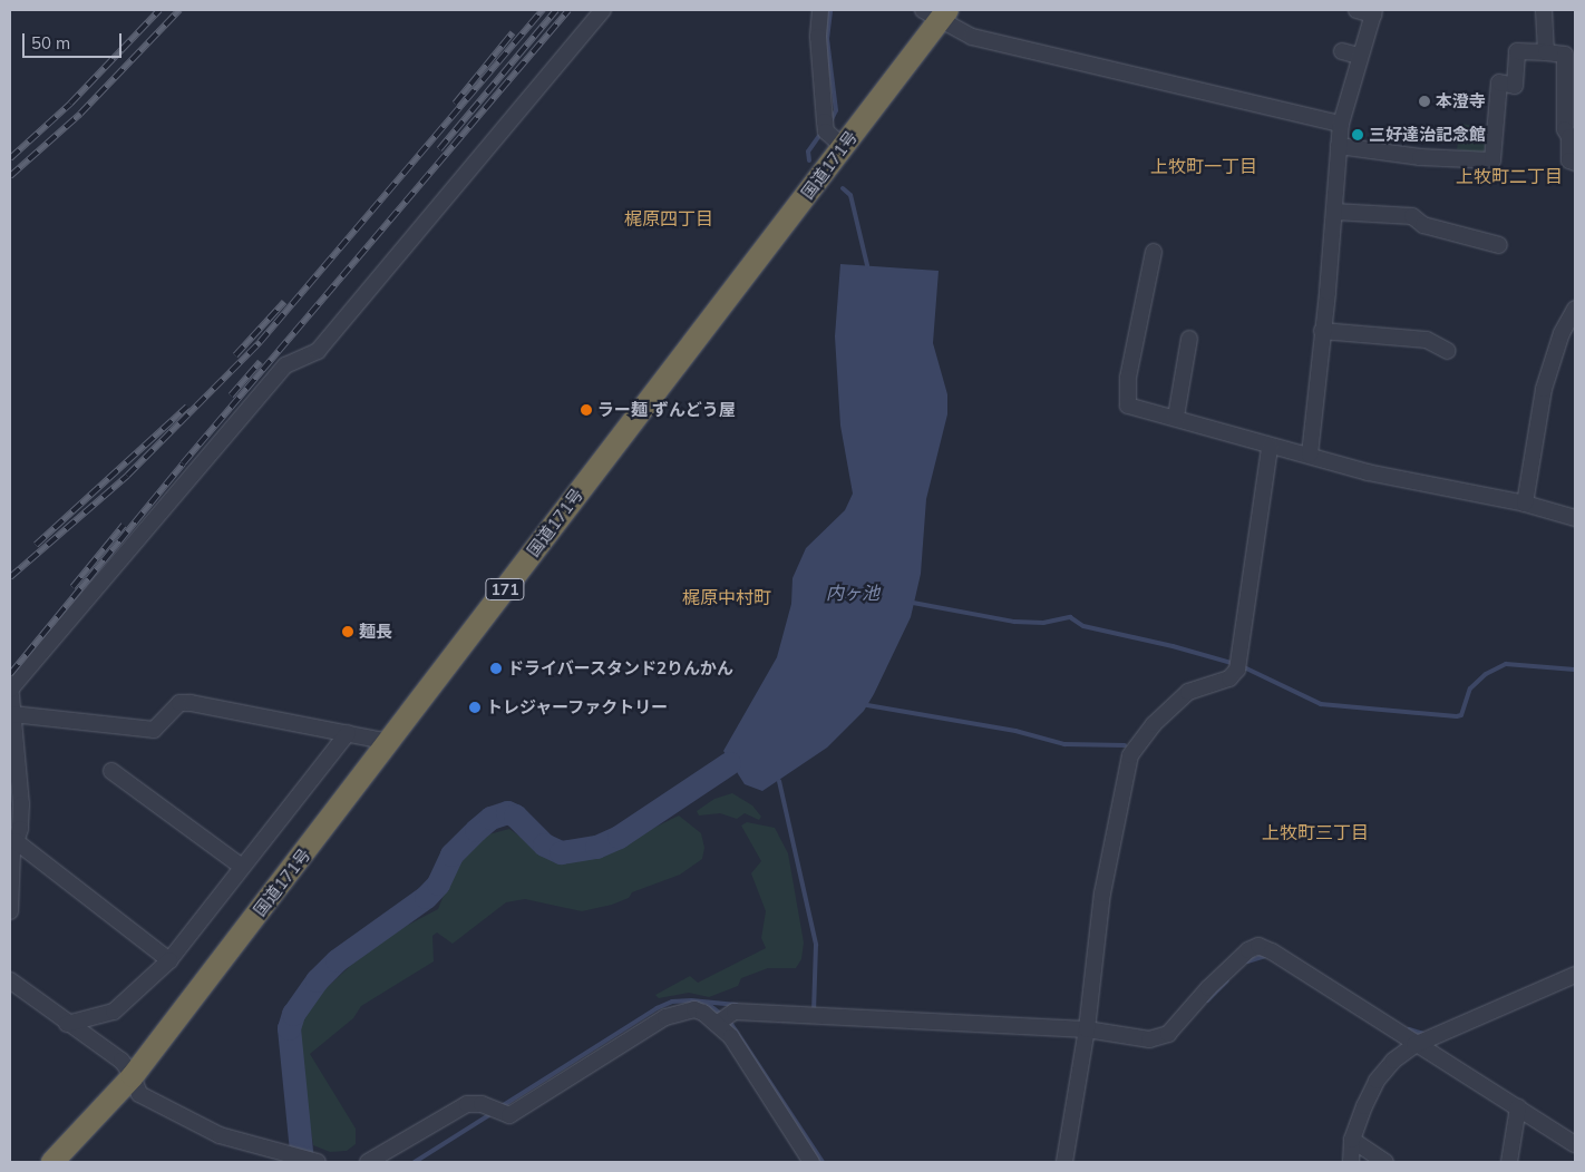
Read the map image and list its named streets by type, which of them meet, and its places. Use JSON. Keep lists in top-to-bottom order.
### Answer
{
  "streets": {
    "highway": ["国道171号", "171"]
  },
  "districts": [
    "上牧町一丁目",
    "上牧町二丁目",
    "梶原四丁目",
    "梶原中村町",
    "上牧町三丁目"
  ],
  "water": ["内ヶ池"],
  "places": [
    "本澄寺",
    "三好達治記念館",
    "ラー麺 ずんどう屋",
    "麺長",
    "ドライバースタンド2りんかん",
    "トレジャーファクトリー"
  ],
  "scale_bar": "50 m"
}
